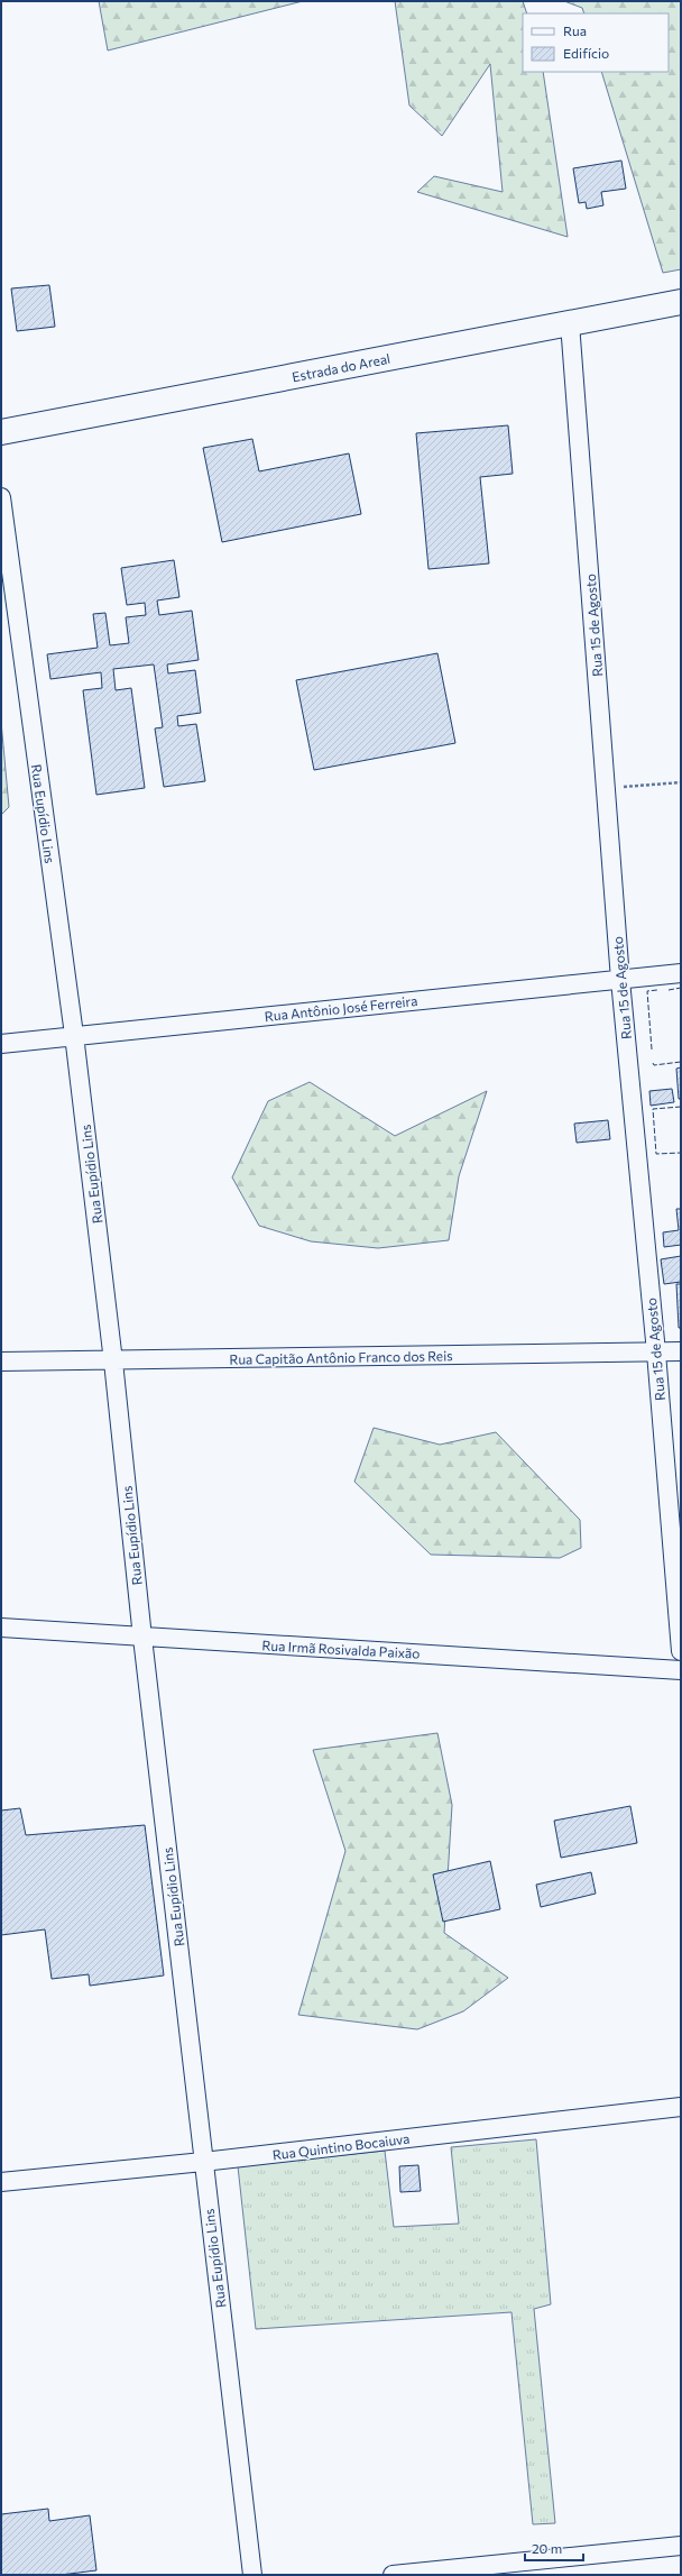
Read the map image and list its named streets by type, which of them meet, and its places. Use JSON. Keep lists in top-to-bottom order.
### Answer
{
  "streets": {
    "street": [
      "Estrada do Areal",
      "Rua 15 de Agosto",
      "Rua Eupídio Lins",
      "Rua Antônio José Ferreira",
      "Rua Capitão Antônio Franco dos Reis",
      "Rua Irmã Rosivalda Paixão",
      "Rua Quintino Bocaiuva"
    ]
  },
  "crossings": [
    ["Estrada do Areal", "Rua 15 de Agosto"],
    ["Rua 15 de Agosto", "Rua Antônio José Ferreira"],
    ["Rua 15 de Agosto", "Rua Capitão Antônio Franco dos Reis"],
    ["Rua Eupídio Lins", "Rua Antônio José Ferreira"],
    ["Rua Eupídio Lins", "Rua Capitão Antônio Franco dos Reis"],
    ["Rua Eupídio Lins", "Rua Irmã Rosivalda Paixão"],
    ["Rua Eupídio Lins", "Rua Quintino Bocaiuva"]
  ],
  "legend": ["Rua", "Edifício"],
  "scale_bar": "20 m"
}
